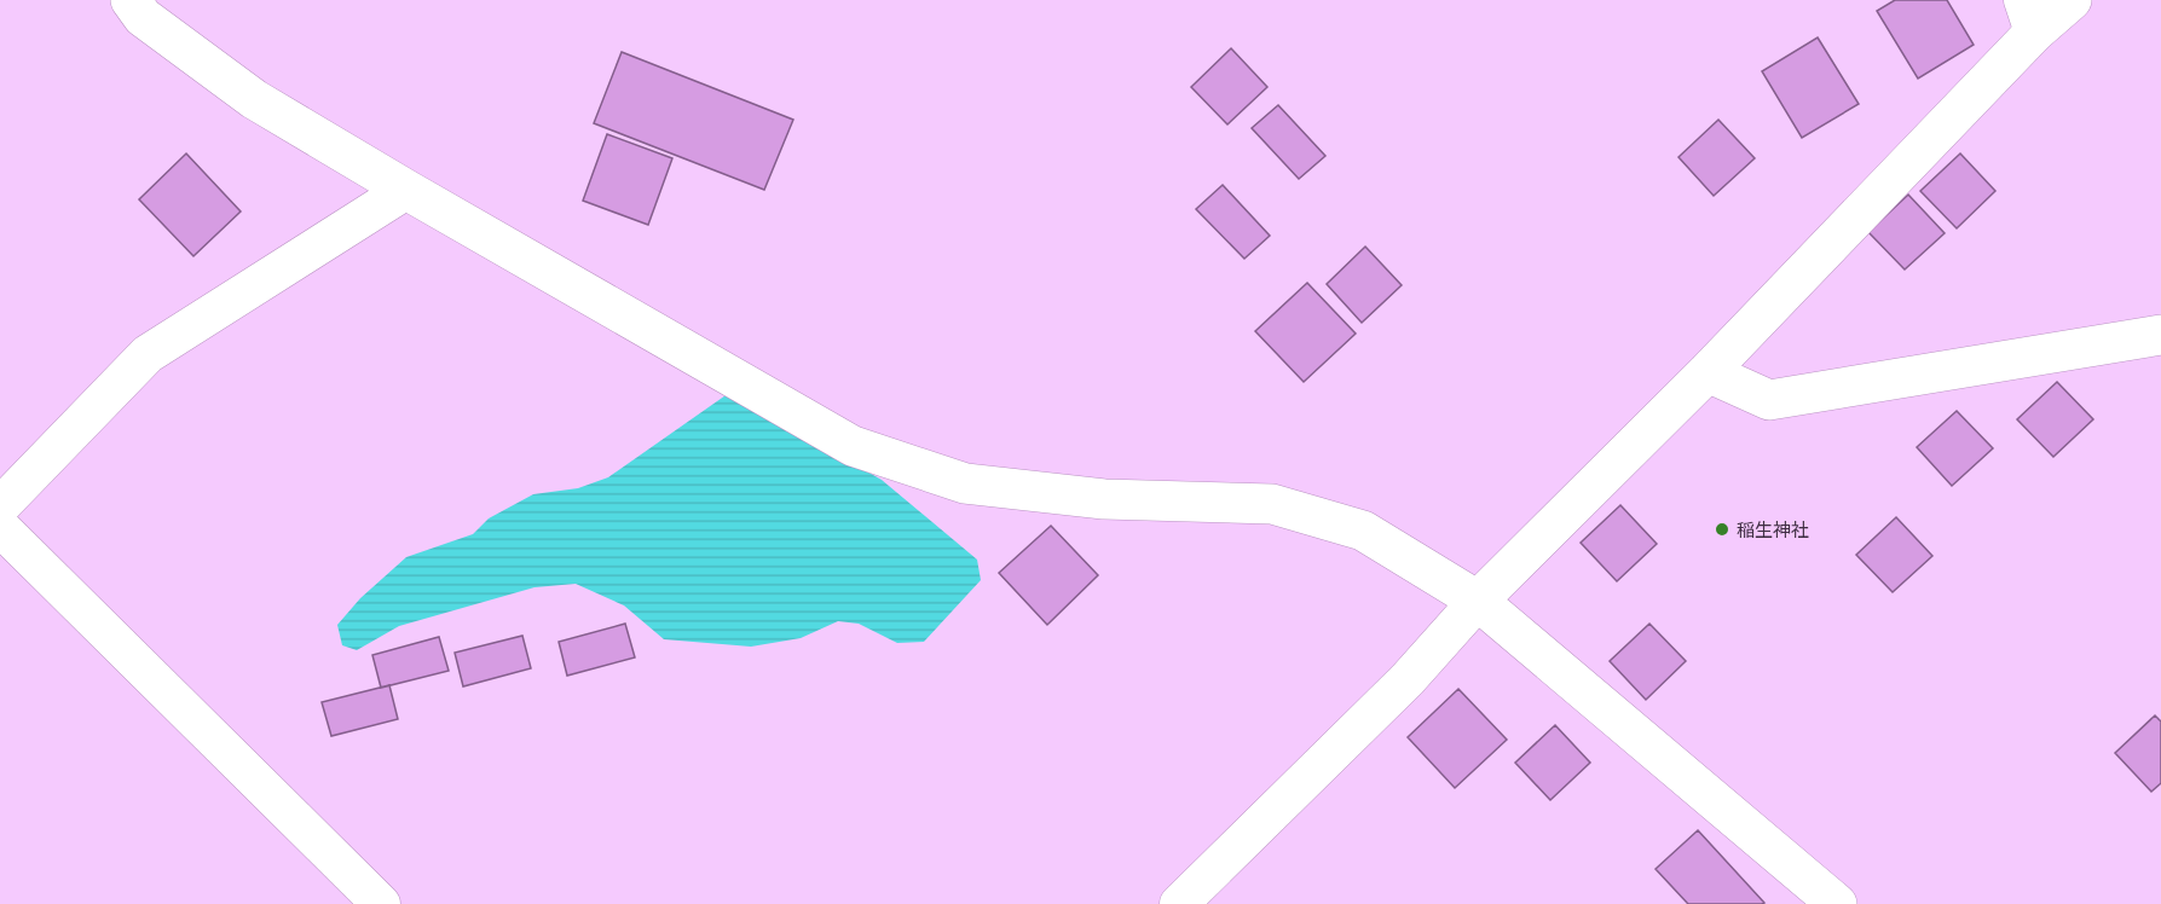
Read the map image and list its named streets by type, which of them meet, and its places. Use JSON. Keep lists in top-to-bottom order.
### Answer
{
  "places": ["稲生神社"]
}
